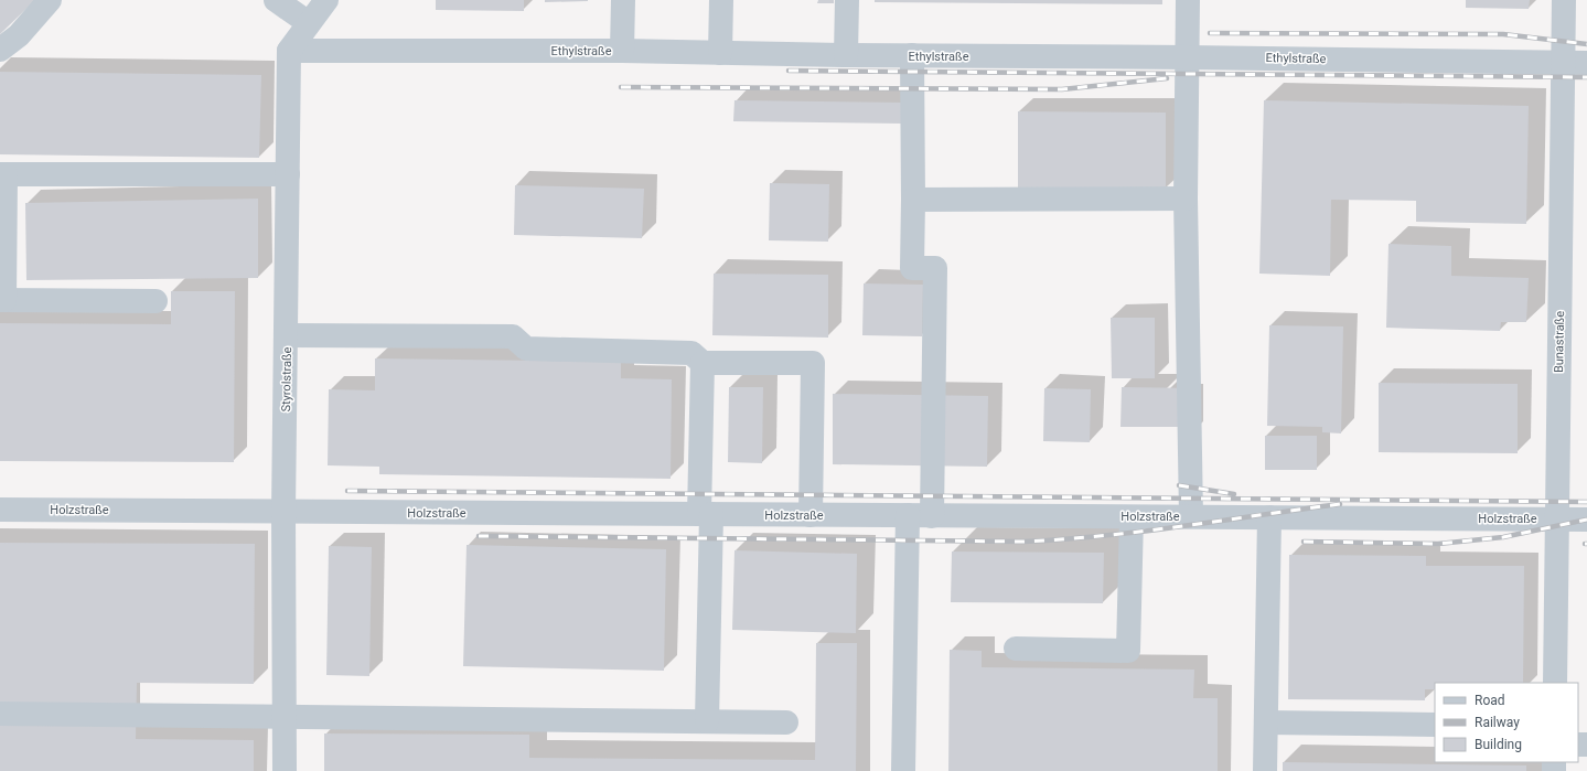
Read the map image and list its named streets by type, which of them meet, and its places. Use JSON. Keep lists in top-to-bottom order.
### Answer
{
  "streets": {
    "street": [
      "Ethylstraße",
      "Bunastraße",
      "Styrolstraße",
      "Holzstraße"
    ]
  },
  "crossings": [
    ["Ethylstraße", "Bunastraße"],
    ["Ethylstraße", "Styrolstraße"],
    ["Bunastraße", "Holzstraße"],
    ["Styrolstraße", "Holzstraße"]
  ],
  "legend": ["Road", "Railway", "Building"]
}
